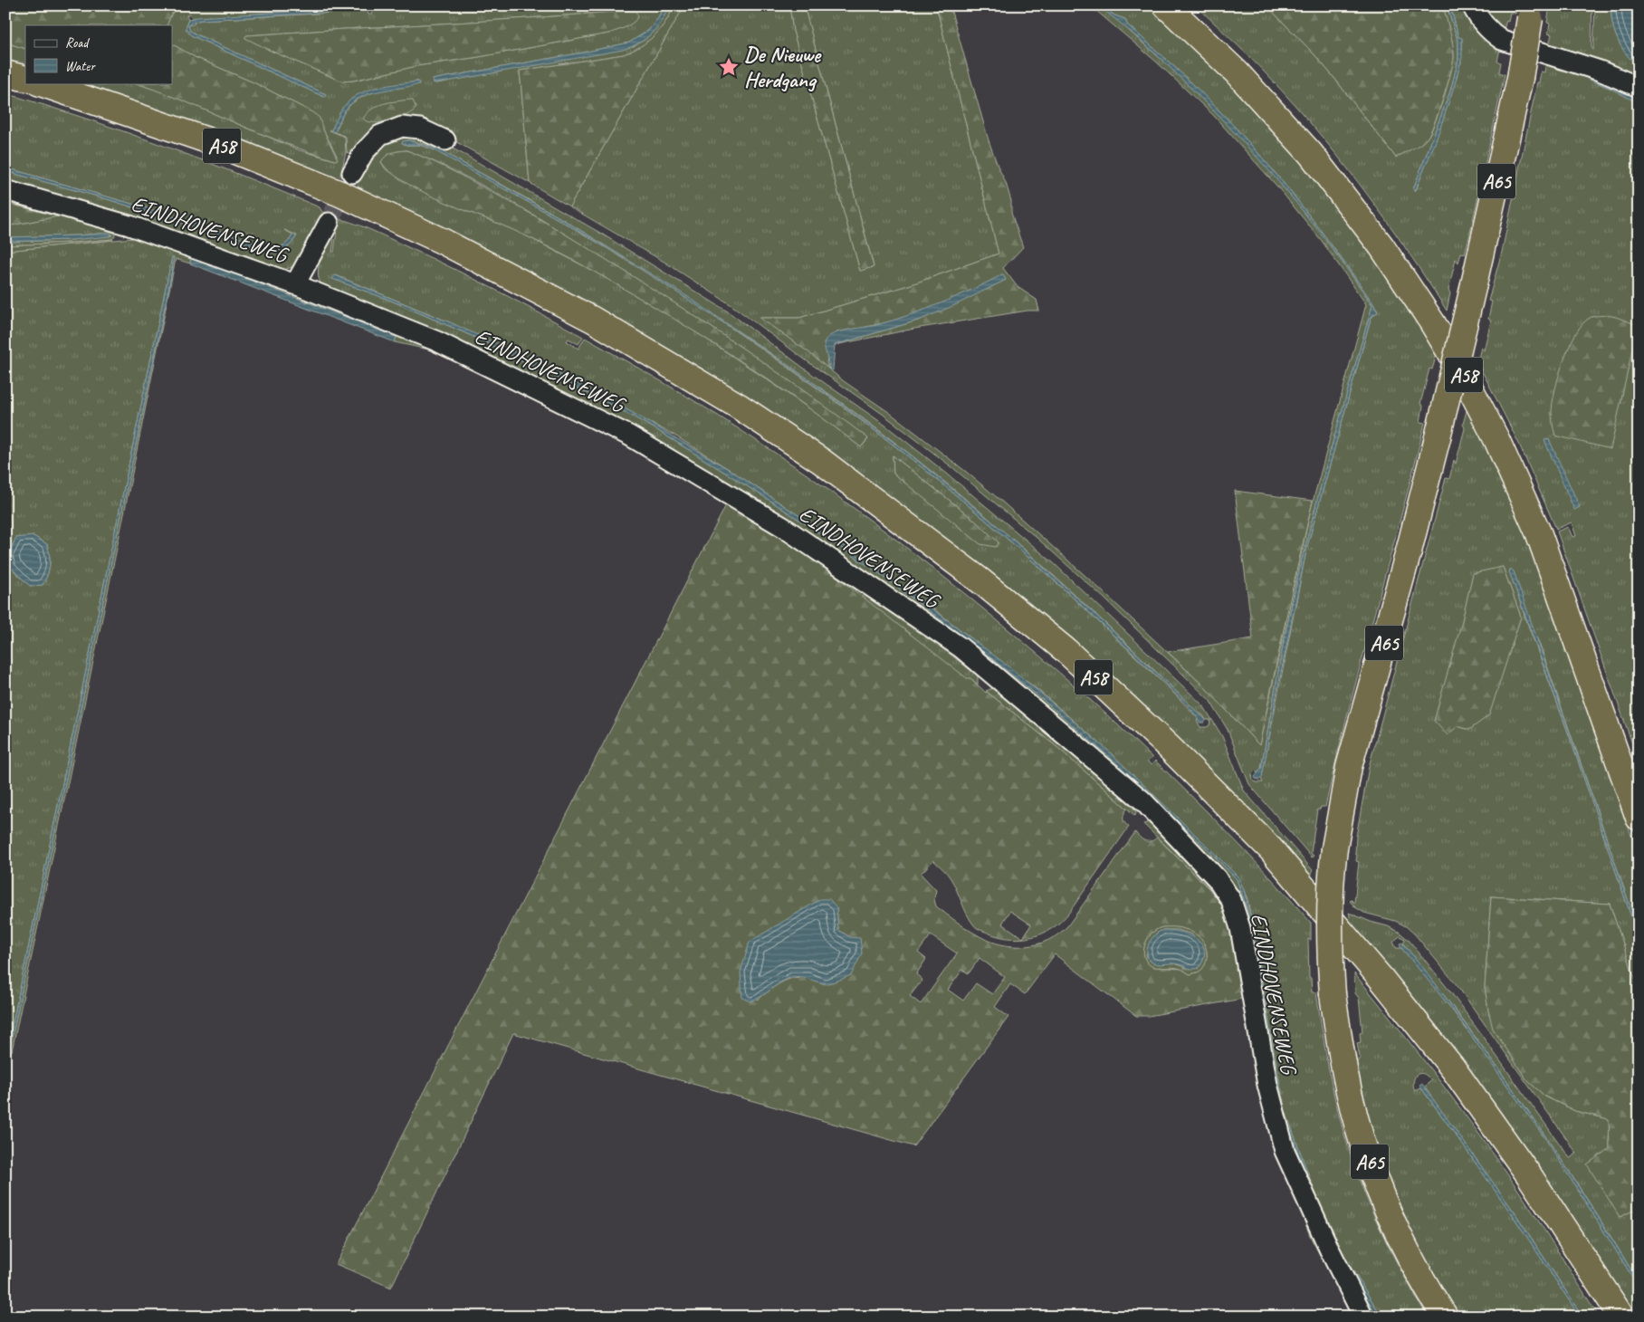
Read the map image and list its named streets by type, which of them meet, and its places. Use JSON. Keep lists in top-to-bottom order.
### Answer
{
  "streets": {
    "highway": ["A58", "A65"],
    "street": ["EINDHOVENSEWEG"]
  },
  "places": {
    "place": ["De Nieuwe Herdgang"]
  },
  "legend": ["Road", "Water"]
}
